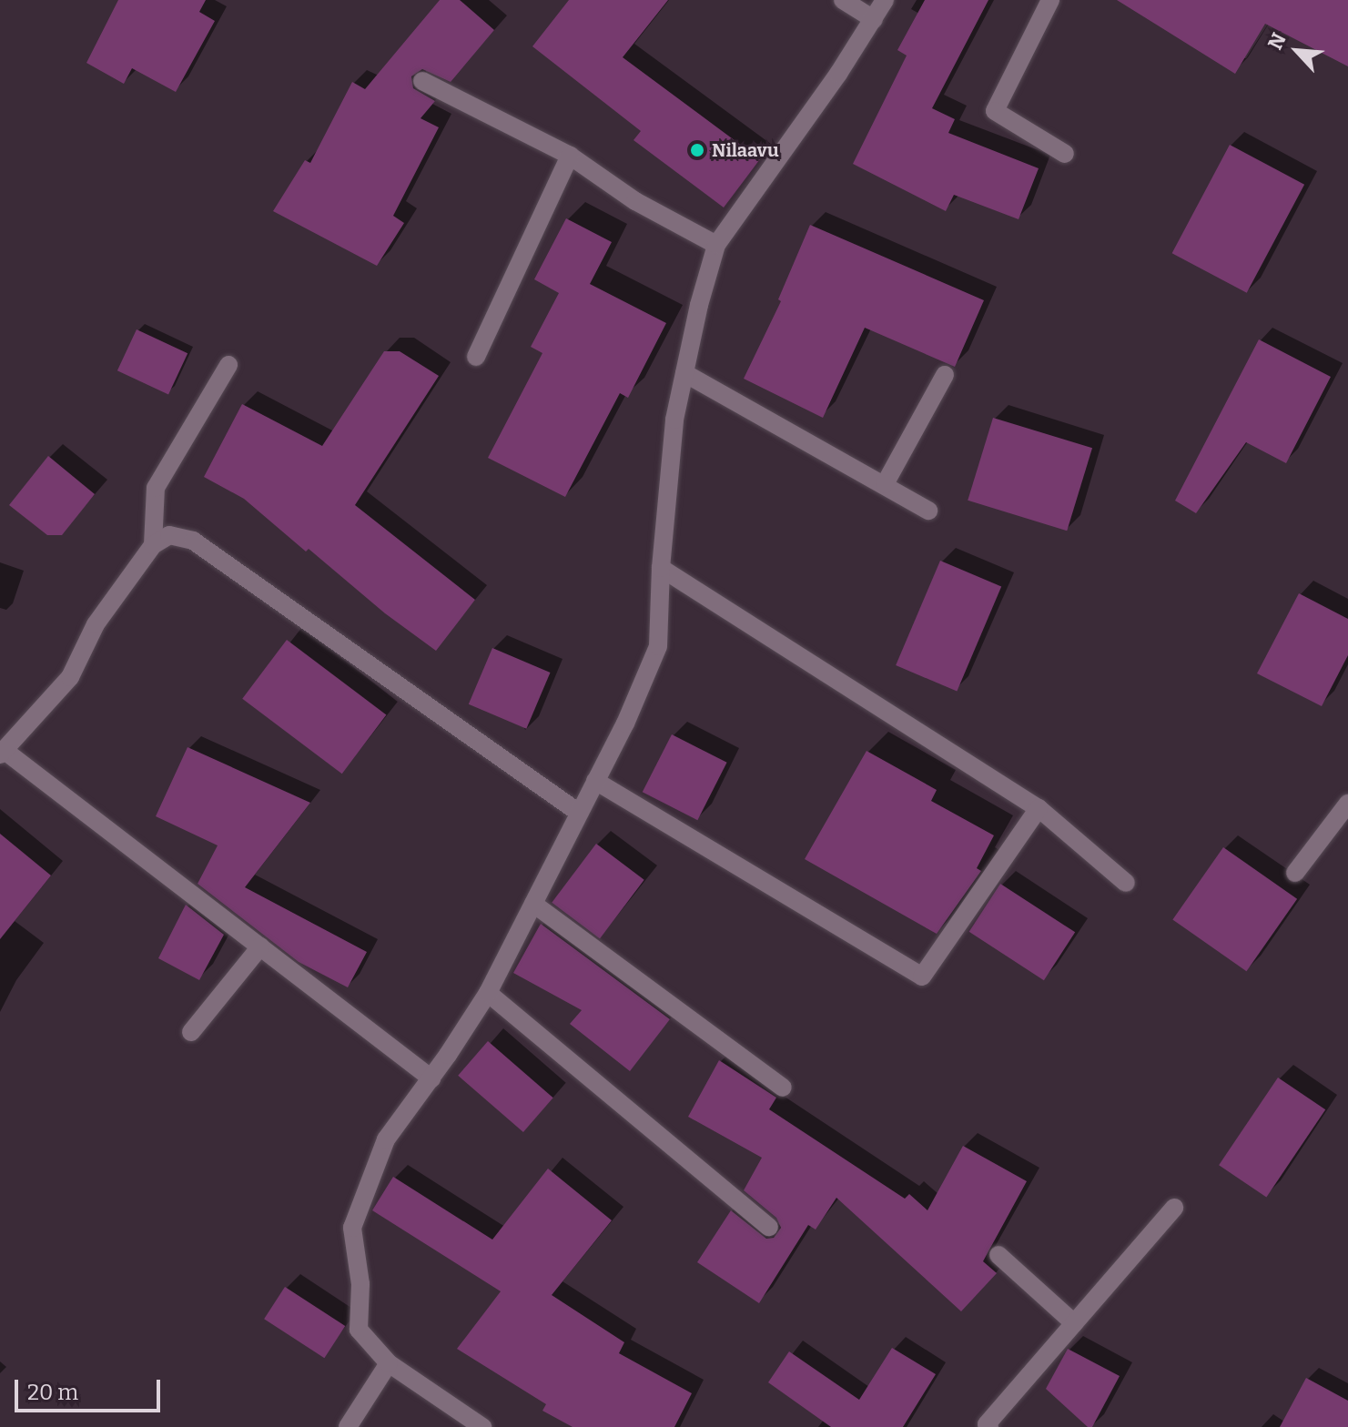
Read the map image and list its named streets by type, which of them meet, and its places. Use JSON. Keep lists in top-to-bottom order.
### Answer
{
  "places": ["Nilaavu"],
  "scale_bar": "20 m",
  "north": "top left"
}
